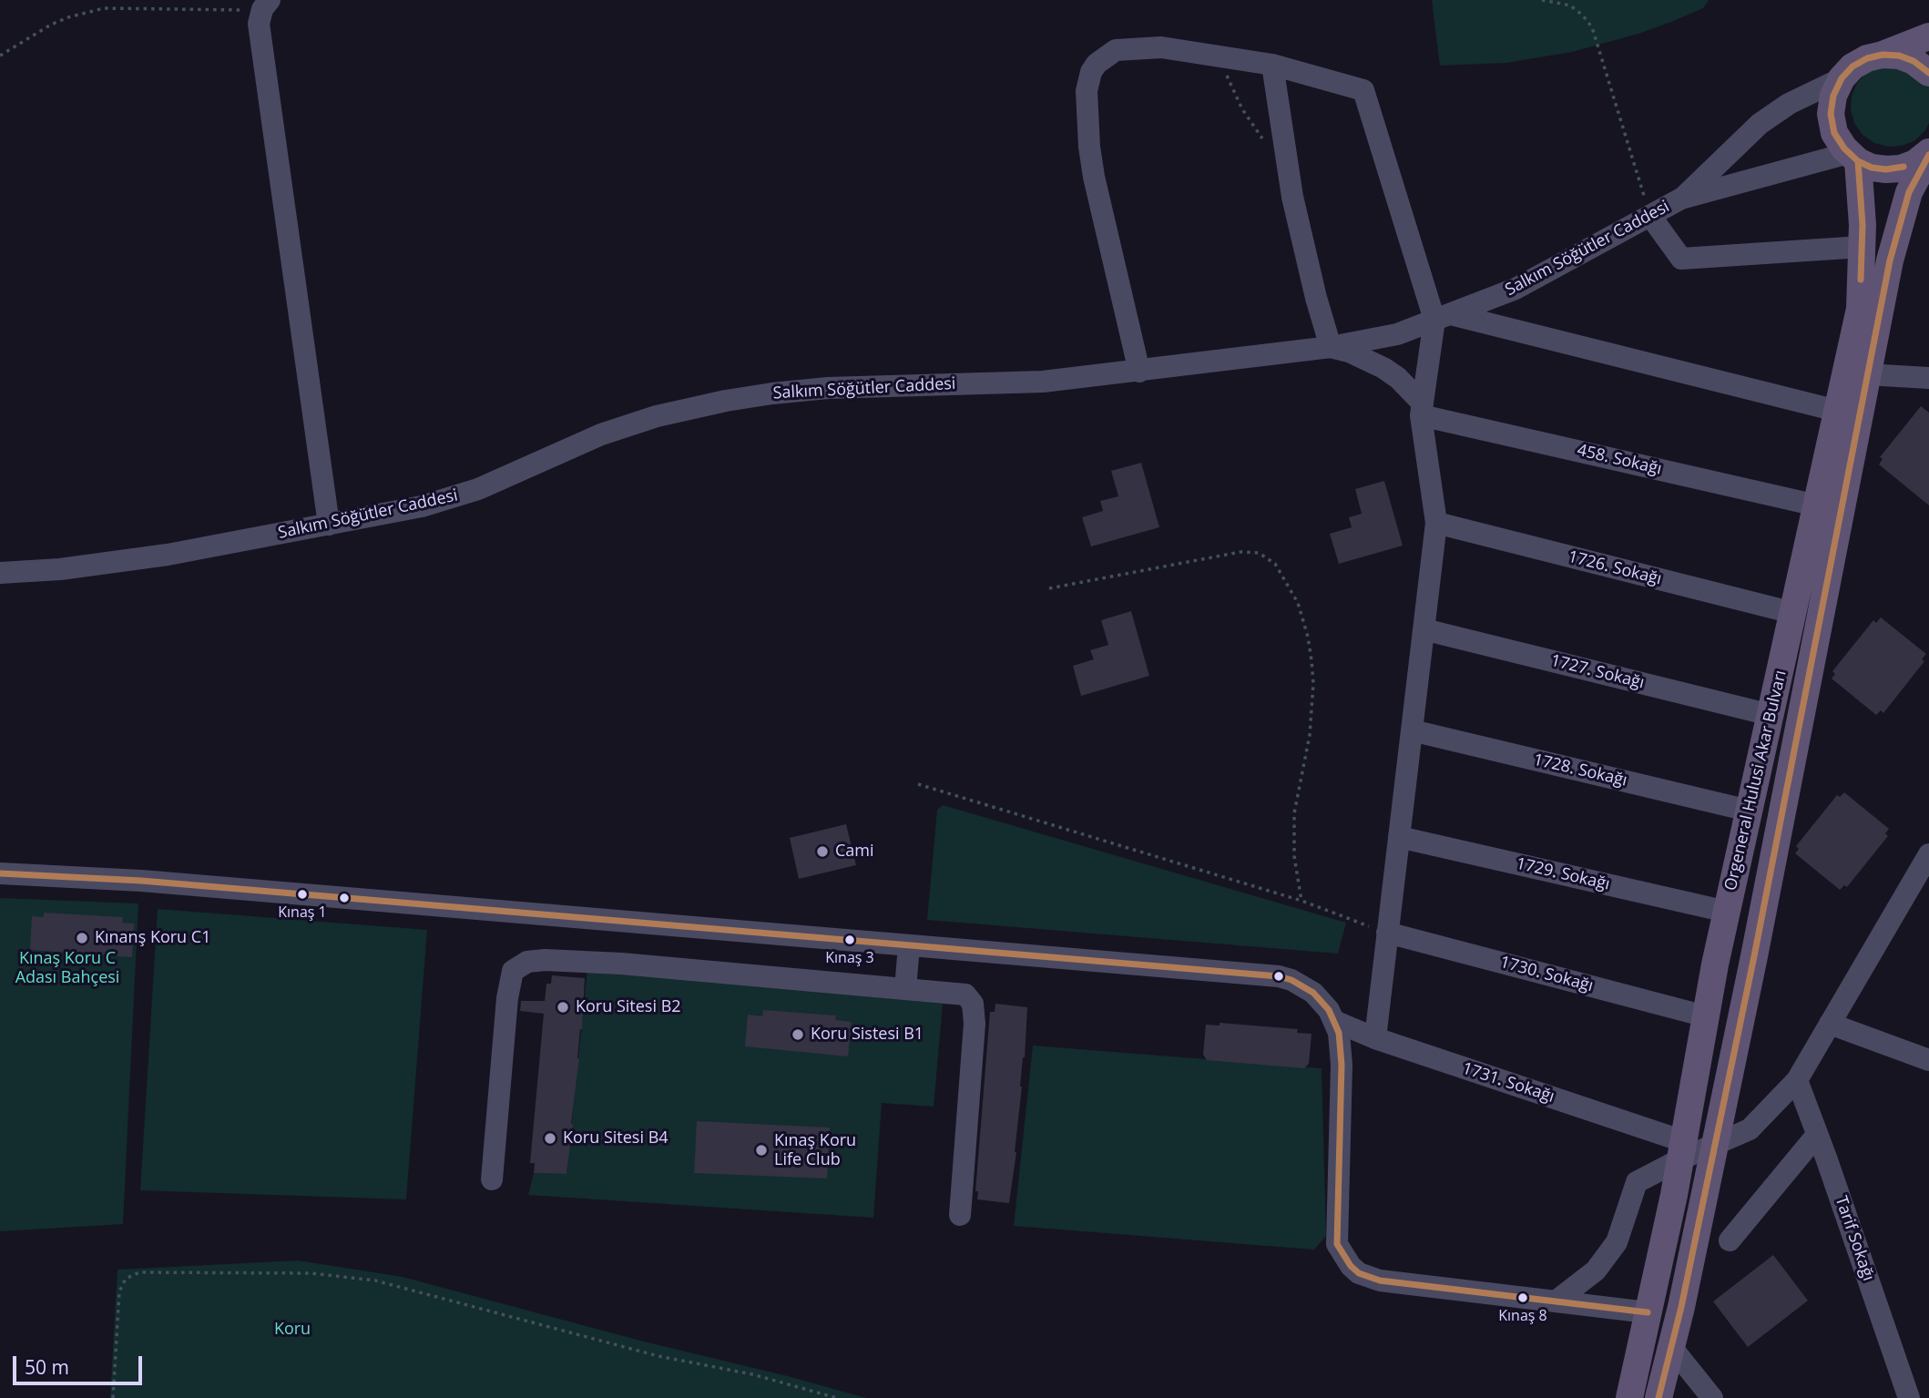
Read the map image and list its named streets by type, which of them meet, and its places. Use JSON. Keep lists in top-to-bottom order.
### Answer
{
  "streets": {
    "main road": ["Orgeneral Hulusi Akar Bulvarı"],
    "street": [
      "Salkım Söğütler Caddesi",
      "458. Sokağı",
      "1726. Sokağı",
      "1727. Sokağı",
      "1728. Sokağı",
      "1729. Sokağı",
      "1730. Sokağı",
      "1731. Sokağı",
      "Tarif Sokağı"
    ]
  },
  "crossings": [
    ["Salkım Söğütler Caddesi", "Orgeneral Hulusi Akar Bulvarı"],
    ["458. Sokağı", "Orgeneral Hulusi Akar Bulvarı"],
    ["1726. Sokağı", "Orgeneral Hulusi Akar Bulvarı"],
    ["1727. Sokağı", "Orgeneral Hulusi Akar Bulvarı"],
    ["1728. Sokağı", "Orgeneral Hulusi Akar Bulvarı"],
    ["Orgeneral Hulusi Akar Bulvarı", "1729. Sokağı"],
    ["Orgeneral Hulusi Akar Bulvarı", "1730. Sokağı"],
    ["Orgeneral Hulusi Akar Bulvarı", "1731. Sokağı"]
  ],
  "parks": ["Kınaş Koru C Adası Bahçesi", "Koru"],
  "places": [
    "Cami",
    "Kınaş 1",
    "Kınanş Koru C1",
    "Kınaş 3",
    "Koru Sitesi B2",
    "Koru Sistesi B1",
    "Koru Sitesi B4",
    "Kınaş Koru Life Club",
    "Kınaş 8"
  ],
  "scale_bar": "50 m"
}
